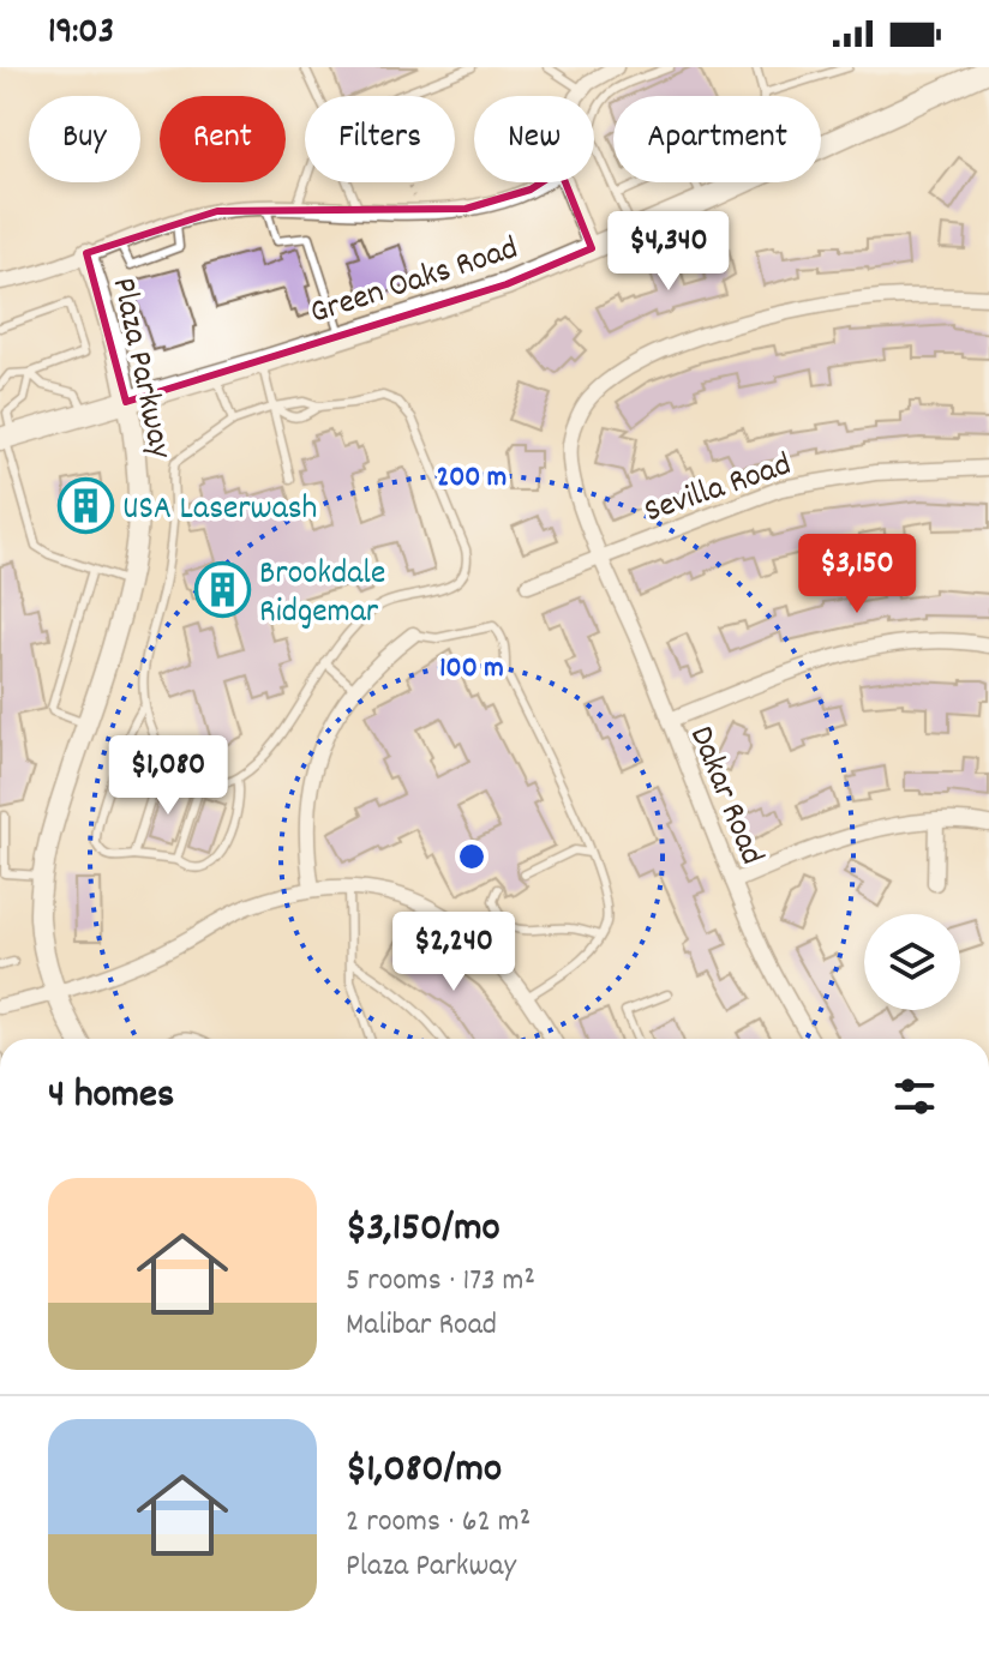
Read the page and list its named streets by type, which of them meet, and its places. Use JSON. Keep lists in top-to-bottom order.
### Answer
{
  "streets": {
    "main road": ["Green Oaks Road"],
    "street": ["Plaza Parkway", "Sevilla Road", "Dakar Road"]
  },
  "crossings": [
    ["Green Oaks Road", "Plaza Parkway"],
    ["Sevilla Road", "Dakar Road"]
  ],
  "places": {
    "building": ["USA Laserwash", "Brookdale Ridgemar"]
  },
  "page": {
    "status": "19:03",
    "chip": [
      "Buy",
      "Rent",
      "Filters",
      "New",
      "Apartment"
    ],
    "price": [
      "$4,340",
      "$3,150",
      "$1,080",
      "$2,240"
    ],
    "heading": "4 homes",
    "list": [
      {
        "name": "$3,150/mo",
        "note": "5 rooms · 173 m² · Malibar Road"
      },
      {
        "name": "$1,080/mo",
        "note": "2 rooms · 62 m² · Plaza Parkway"
      }
    ]
  },
  "rings": ["200 m", "100 m"]
}
